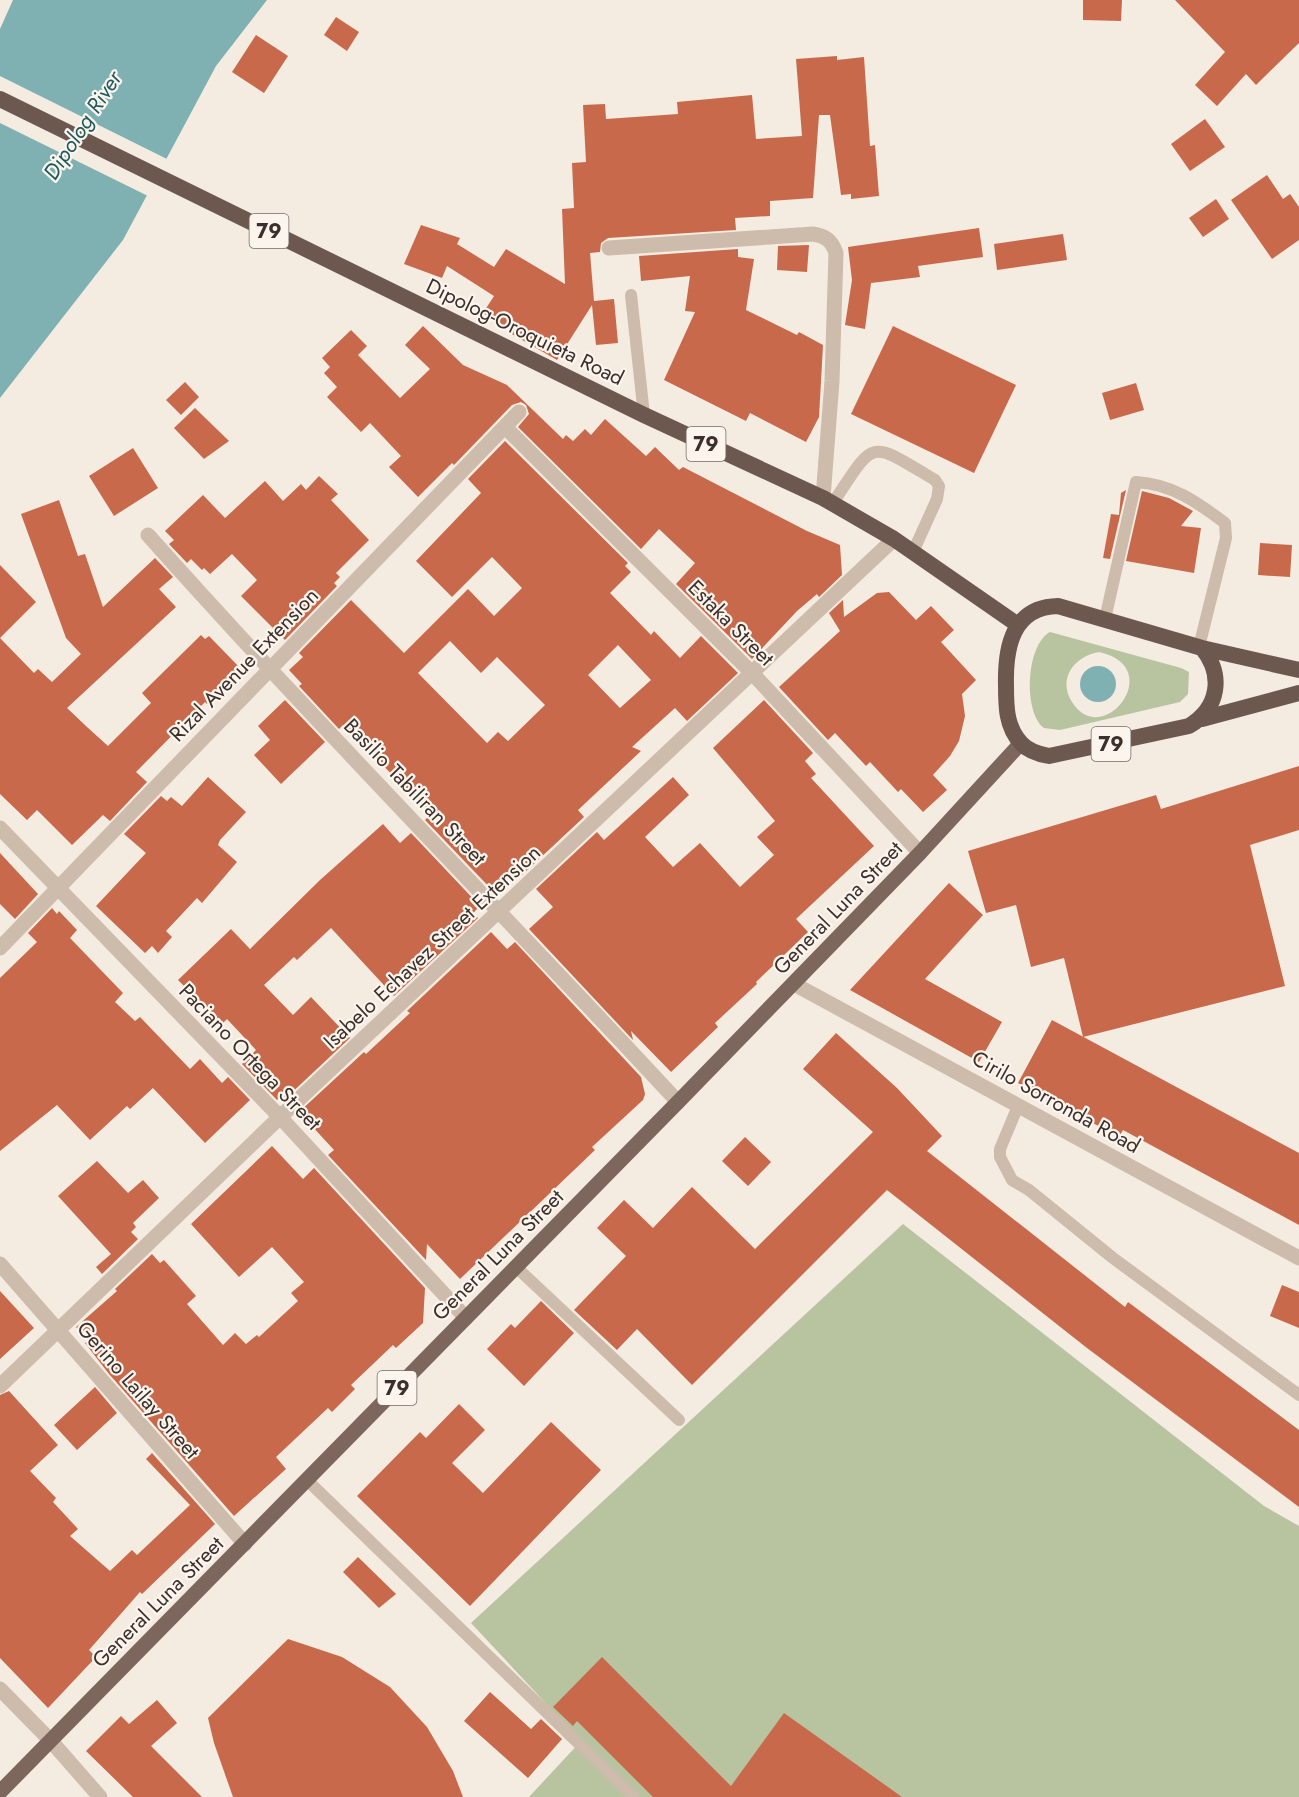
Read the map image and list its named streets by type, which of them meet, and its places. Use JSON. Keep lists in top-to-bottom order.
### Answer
{
  "streets": {
    "highway": ["79", "Dipolog-Oroquieta Road"],
    "main road": ["General Luna Street"],
    "street": [
      "Estaka Street",
      "Rizal Avenue Extension",
      "Basilio Tabiliran Street",
      "Isabelo Echavez Street Extension",
      "Paciano Ortega Street",
      "Cirilo Sorronda Road",
      "Gerino Lailay Street"
    ]
  },
  "crossings": [
    ["79", "General Luna Street"],
    ["Dipolog-Oroquieta Road", "Isabelo Echavez Street Extension"],
    ["Estaka Street", "Rizal Avenue Extension"],
    ["Estaka Street", "General Luna Street"],
    ["Estaka Street", "Isabelo Echavez Street Extension"],
    ["Rizal Avenue Extension", "Basilio Tabiliran Street"],
    ["Rizal Avenue Extension", "Paciano Ortega Street"],
    ["Basilio Tabiliran Street", "General Luna Street"],
    ["Basilio Tabiliran Street", "Isabelo Echavez Street Extension"],
    ["General Luna Street", "Paciano Ortega Street"],
    ["General Luna Street", "Cirilo Sorronda Road"],
    ["General Luna Street", "Gerino Lailay Street"],
    ["Isabelo Echavez Street Extension", "Paciano Ortega Street"],
    ["Isabelo Echavez Street Extension", "Gerino Lailay Street"]
  ],
  "water": ["Dipolog River"]
}
